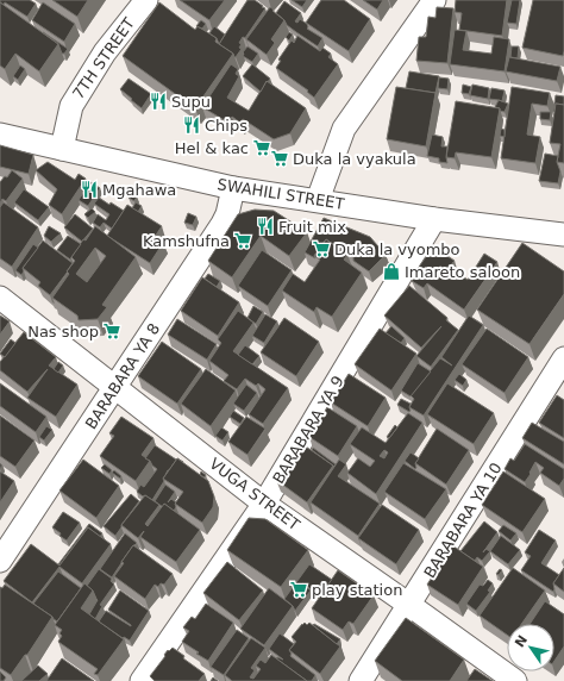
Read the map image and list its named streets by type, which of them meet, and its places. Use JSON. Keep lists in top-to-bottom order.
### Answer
{
  "streets": {
    "street": [
      "7TH STREET",
      "SWAHILI STREET",
      "BARABARA YA 8",
      "BARABARA YA 9",
      "VUGA STREET",
      "BARABARA YA 10"
    ]
  },
  "crossings": [
    ["7TH STREET", "SWAHILI STREET"],
    ["SWAHILI STREET", "BARABARA YA 8"],
    ["SWAHILI STREET", "BARABARA YA 9"],
    ["BARABARA YA 8", "VUGA STREET"],
    ["BARABARA YA 9", "VUGA STREET"],
    ["VUGA STREET", "BARABARA YA 10"]
  ],
  "places": {
    "restaurant": [
      "Supu",
      "Chips",
      "Mgahawa",
      "Fruit mix"
    ],
    "supermarket": [
      "Hel & kac",
      "Duka la vyakula",
      "Kamshufna",
      "Duka la vyombo",
      "Nas shop",
      "play station"
    ],
    "shop": ["Imareto saloon"]
  },
  "north": "top left"
}
